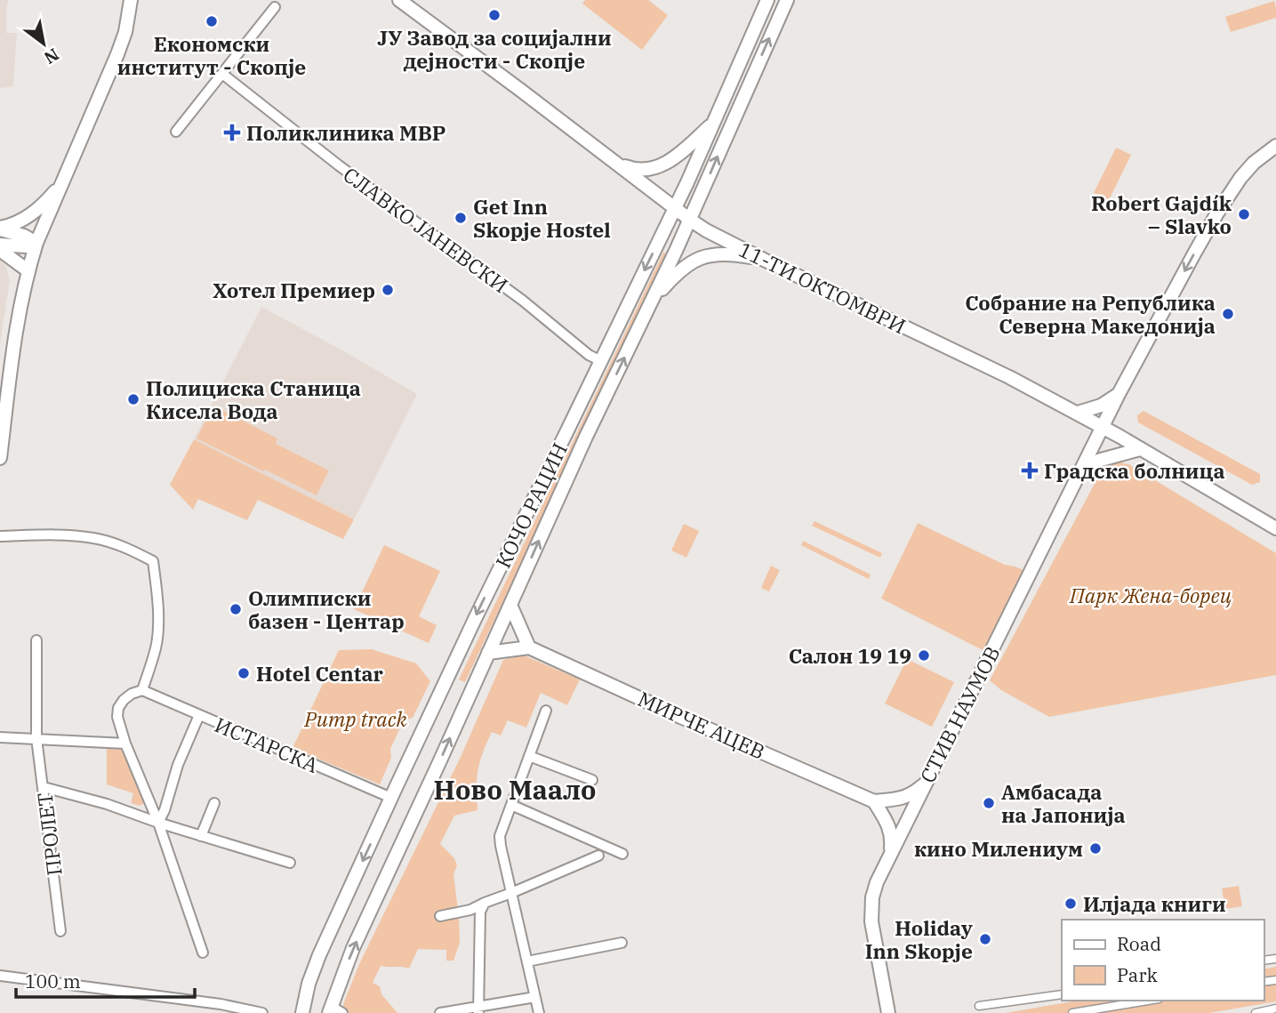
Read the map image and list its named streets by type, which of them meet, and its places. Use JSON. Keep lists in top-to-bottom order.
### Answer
{
  "streets": {
    "street": [
      "СЛАВКО ЈАНЕВСКИ",
      "11-ТИ ОКТОМВРИ",
      "КОЧО РАЦИН",
      "СТИВ НАУМОВ",
      "МИРЧЕ АЦЕВ",
      "ИСТАРСКА",
      "ПРОЛЕТ"
    ]
  },
  "crossings": [
    ["СЛАВКО ЈАНЕВСКИ", "КОЧО РАЦИН"],
    ["11-ТИ ОКТОМВРИ", "КОЧО РАЦИН"],
    ["11-ТИ ОКТОМВРИ", "СТИВ НАУМОВ"],
    ["КОЧО РАЦИН", "ИСТАРСКА"]
  ],
  "districts": ["Ново Маало"],
  "parks": ["Парк Жена-борец", "Pump track"],
  "places": {
    "other": [
      "ЈУ Завод за социјални дејности - Скопје",
      "Економски институт - Скопје",
      "Robert Gajdík – Slavko",
      "Get Inn Skopje Hostel",
      "Хотел Премиер",
      "Собрание на Република Северна Македонија",
      "Полициска Станица Кисела Вода",
      "Олимписки базен - Центар",
      "Салон 19 19",
      "Hotel Centar",
      "Амбасада на Јапонија",
      "кино Милениум",
      "Илјада книги",
      "Holiday Inn Skopje"
    ],
    "health": ["Поликлиника МВР", "Градска болница"]
  },
  "legend": ["Road", "Park"],
  "scale_bar": "100 m",
  "north": "bottom right"
}
